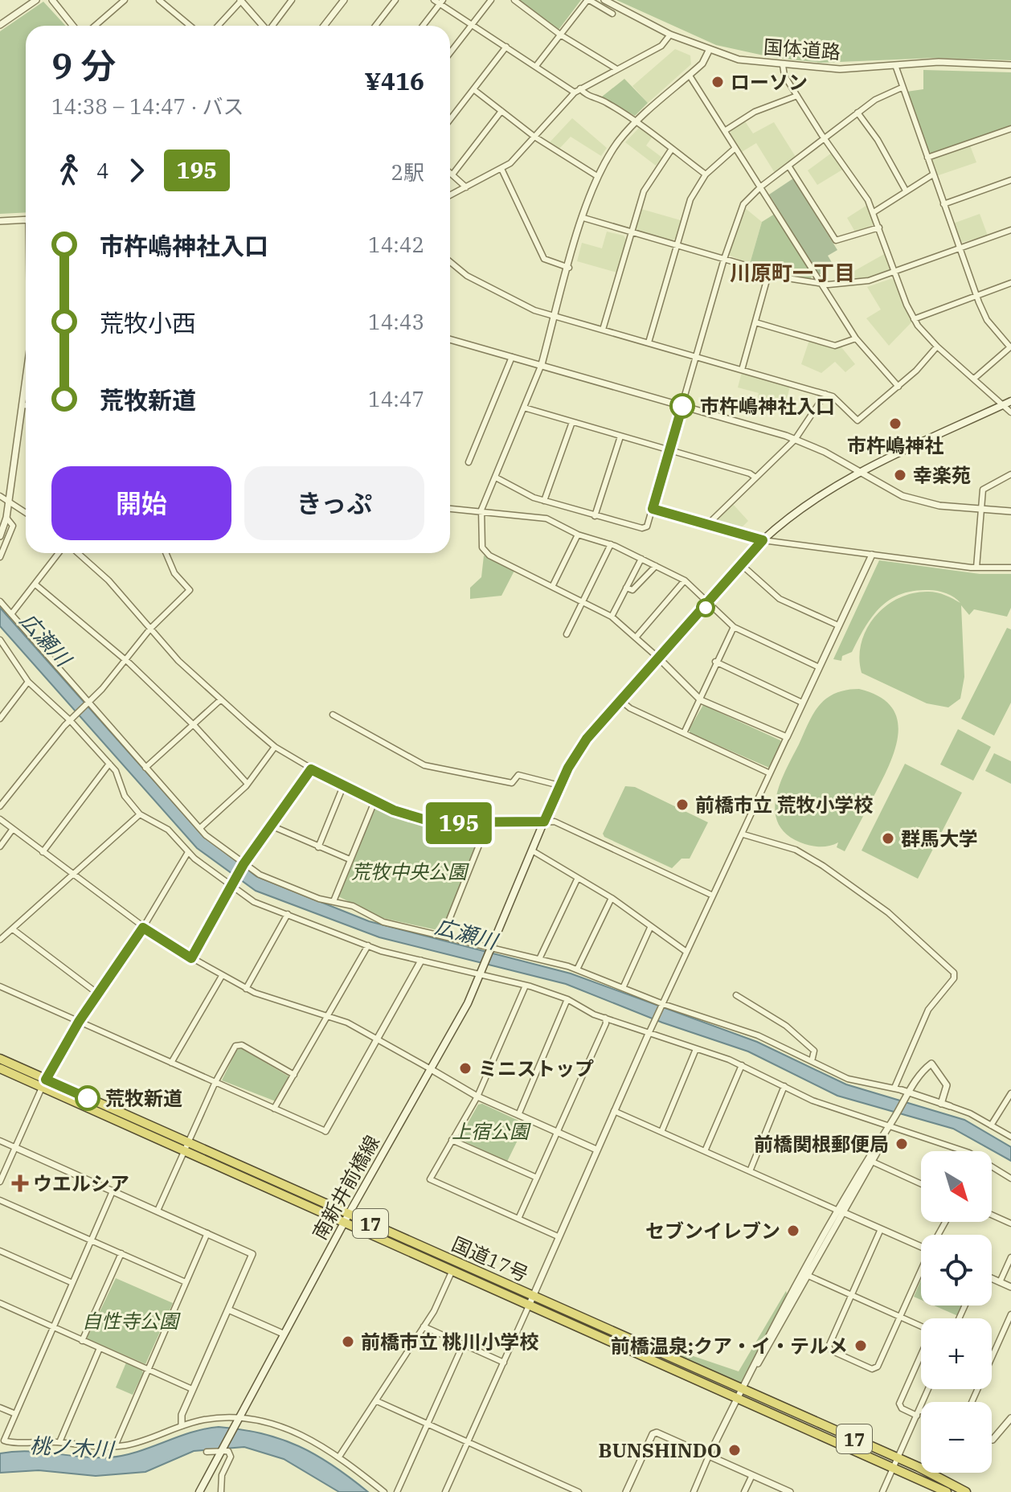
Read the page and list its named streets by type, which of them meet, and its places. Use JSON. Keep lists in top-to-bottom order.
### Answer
{
  "streets": {
    "highway": ["17", "国道17号"],
    "main road": ["南新井前橋線"],
    "street": ["国体道路"]
  },
  "crossings": [
    ["南新井前橋線", "国道17号"]
  ],
  "districts": ["川原町一丁目"],
  "water": ["広瀬川", "桃ノ木川"],
  "parks": ["荒牧中央公園", "上宿公園", "自性寺公園"],
  "places": {
    "other": [
      "ローソン",
      "市杵嶋神社入口",
      "市杵嶋神社",
      "幸楽苑",
      "前橋市立 荒牧小学校",
      "群馬大学",
      "ミニストップ",
      "荒牧新道",
      "前橋関根郵便局",
      "セブンイレブン",
      "前橋市立 桃川小学校",
      "前橋温泉;クア・イ・テルメ",
      "BUNSHINDO"
    ],
    "health": ["ウエルシア"]
  },
  "lines": ["bus line 195"],
  "north": "bottom right",
  "page": {
    "on_map": "195",
    "heading": ["9 分", "14:38 – 14:47 · バス", "¥416"],
    "legs": ["4", "195", "2駅"],
    "list": [
      {
        "name": "市杵嶋神社入口",
        "value": "14:42"
      },
      {
        "name": "荒牧小西",
        "value": "14:43"
      },
      {
        "name": "荒牧新道",
        "value": "14:47"
      }
    ],
    "buttons": ["開始", "きっぷ"],
    "map_buttons": ["+", "−"]
  }
}
